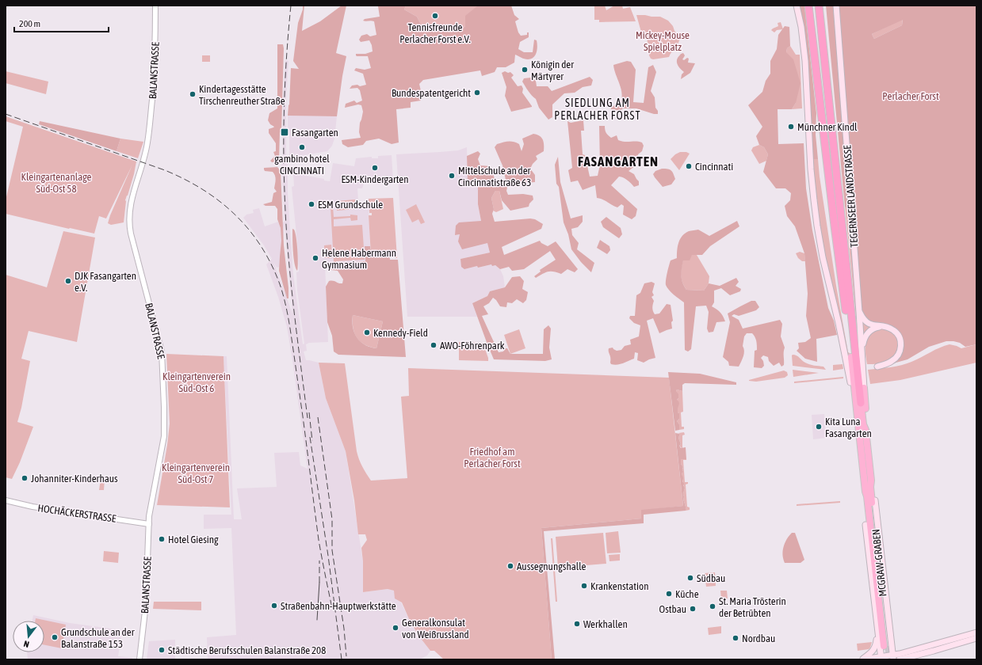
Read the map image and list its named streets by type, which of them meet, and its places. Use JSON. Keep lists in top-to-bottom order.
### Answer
{
  "streets": {
    "highway": ["MCGRAW-GRABEN"],
    "main road": ["TEGERNSEER LANDSTRASSE"],
    "street": ["BALANSTRASSE", "HOCHÄCKERSTRASSE"]
  },
  "crossings": [
    ["BALANSTRASSE", "HOCHÄCKERSTRASSE"]
  ],
  "districts": ["SIEDLUNG AM PERLACHER FORST", "FASANGARTEN"],
  "parks": [
    "Mickey-Mouse Spielplatz",
    "Perlacher Forst",
    "Kleingartenanlage Süd-Ost 58",
    "Kleingartenverein Süd-Ost 6",
    "Friedhof am Perlacher Forst",
    "Kleingartenverein Süd-Ost 7"
  ],
  "places": {
    "other": [
      "Tennisfreunde Perlacher Forst e.V.",
      "Königin der Märtyrer",
      "Bundespatentgericht",
      "Kindertagesstätte Tirschenreuther Straße",
      "Münchner Kindl",
      "gambino hotel CINCINNATI",
      "Cincinnati",
      "ESM-Kindergarten",
      "Mittelschule an der Cincinnatistraße 63",
      "ESM Grundschule",
      "Helene Habermann Gymnasium",
      "DJK Fasangarten e.V.",
      "Kennedy-Field",
      "AWO-Föhrenpark",
      "Kita Luna Fasangarten",
      "Johanniter-Kinderhaus",
      "Hotel Giesing",
      "Aussegnungshalle",
      "Südbau",
      "Krankenstation",
      "Küche",
      "Straßenbahn-Hauptwerkstätte",
      "St. Maria Trösterin der Betrübten",
      "Ostbau",
      "Werkhallen",
      "Generalkonsulat von Weißrussland",
      "Grundschule an der Balanstraße 153",
      "Nordbau",
      "Städtische Berufsschulen Balanstraße 208"
    ],
    "transit": ["Fasangarten"]
  },
  "scale_bar": "200 m",
  "north": "bottom"
}
